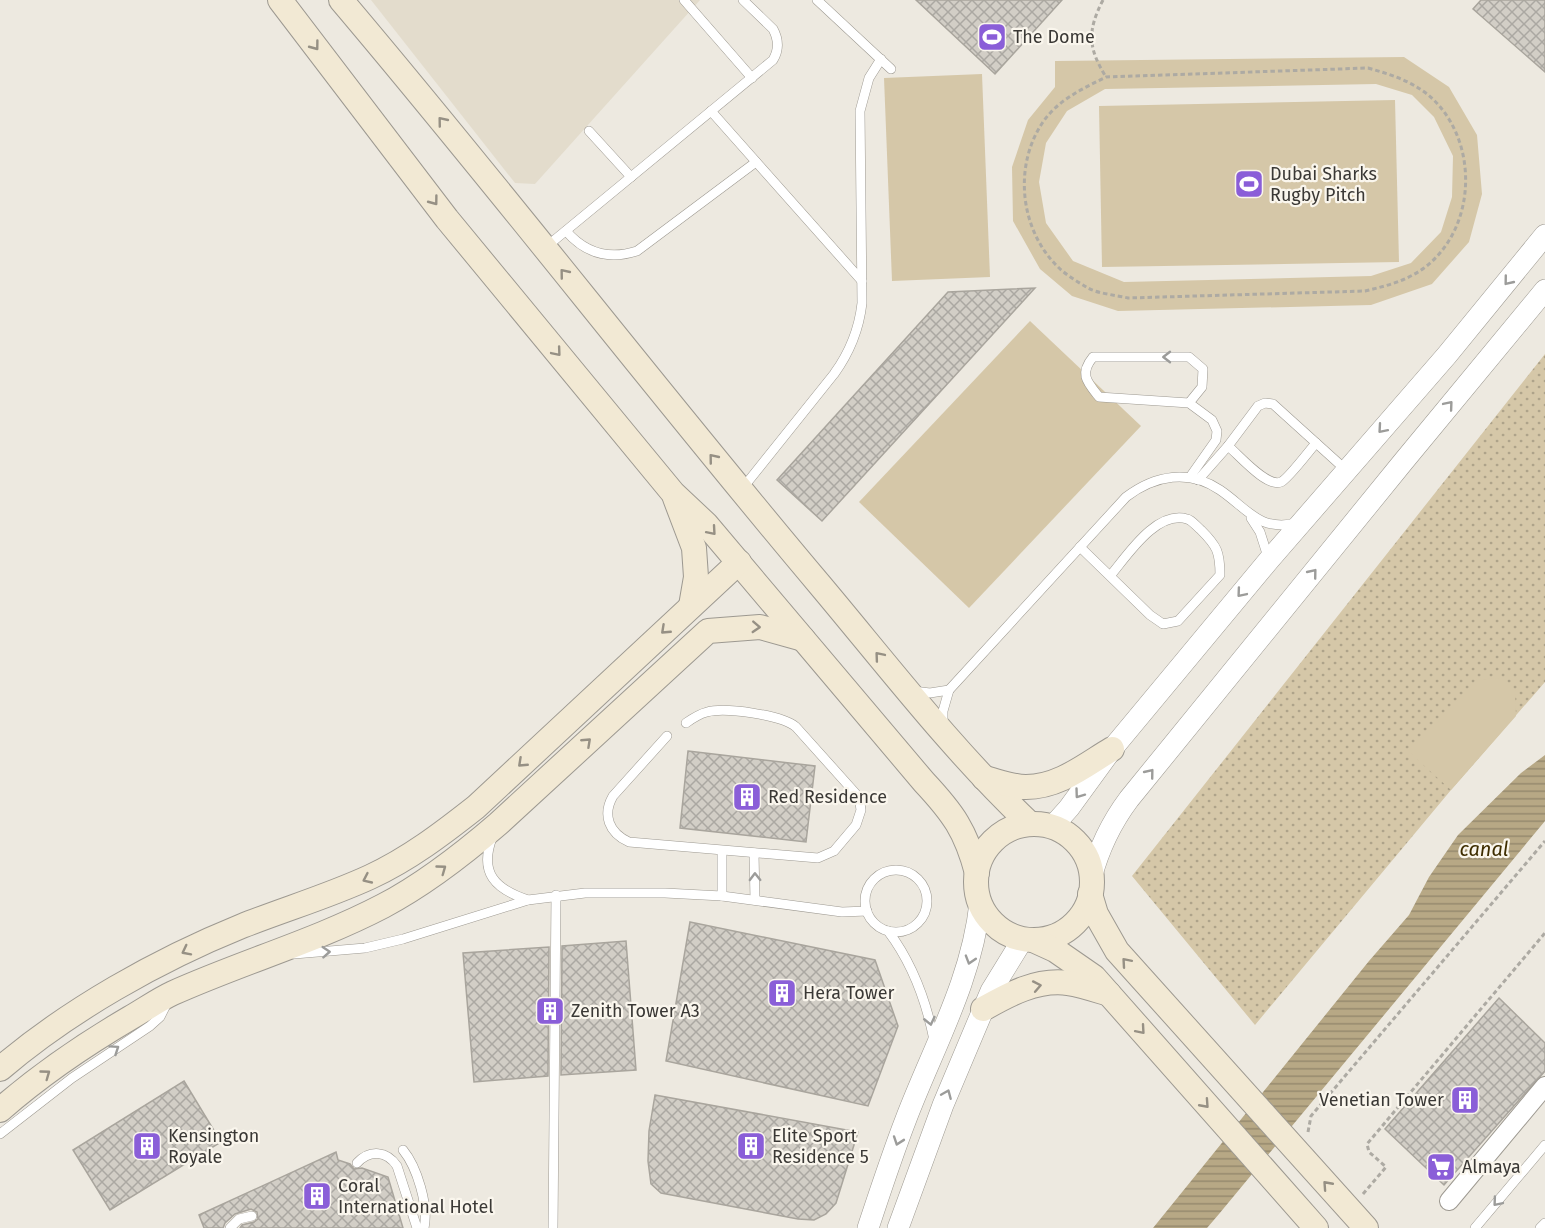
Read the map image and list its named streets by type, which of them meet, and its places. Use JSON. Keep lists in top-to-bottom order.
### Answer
{
  "water": ["canal"],
  "places": {
    "sports": ["The Dome", "Dubai Sharks Rugby Pitch"],
    "building": [
      "Red Residence",
      "Hera Tower",
      "Zenith Tower A3",
      "Venetian Tower",
      "Kensington Royale",
      "Elite Sport Residence 5",
      "Coral International Hotel"
    ],
    "supermarket": ["Almaya"]
  }
}
